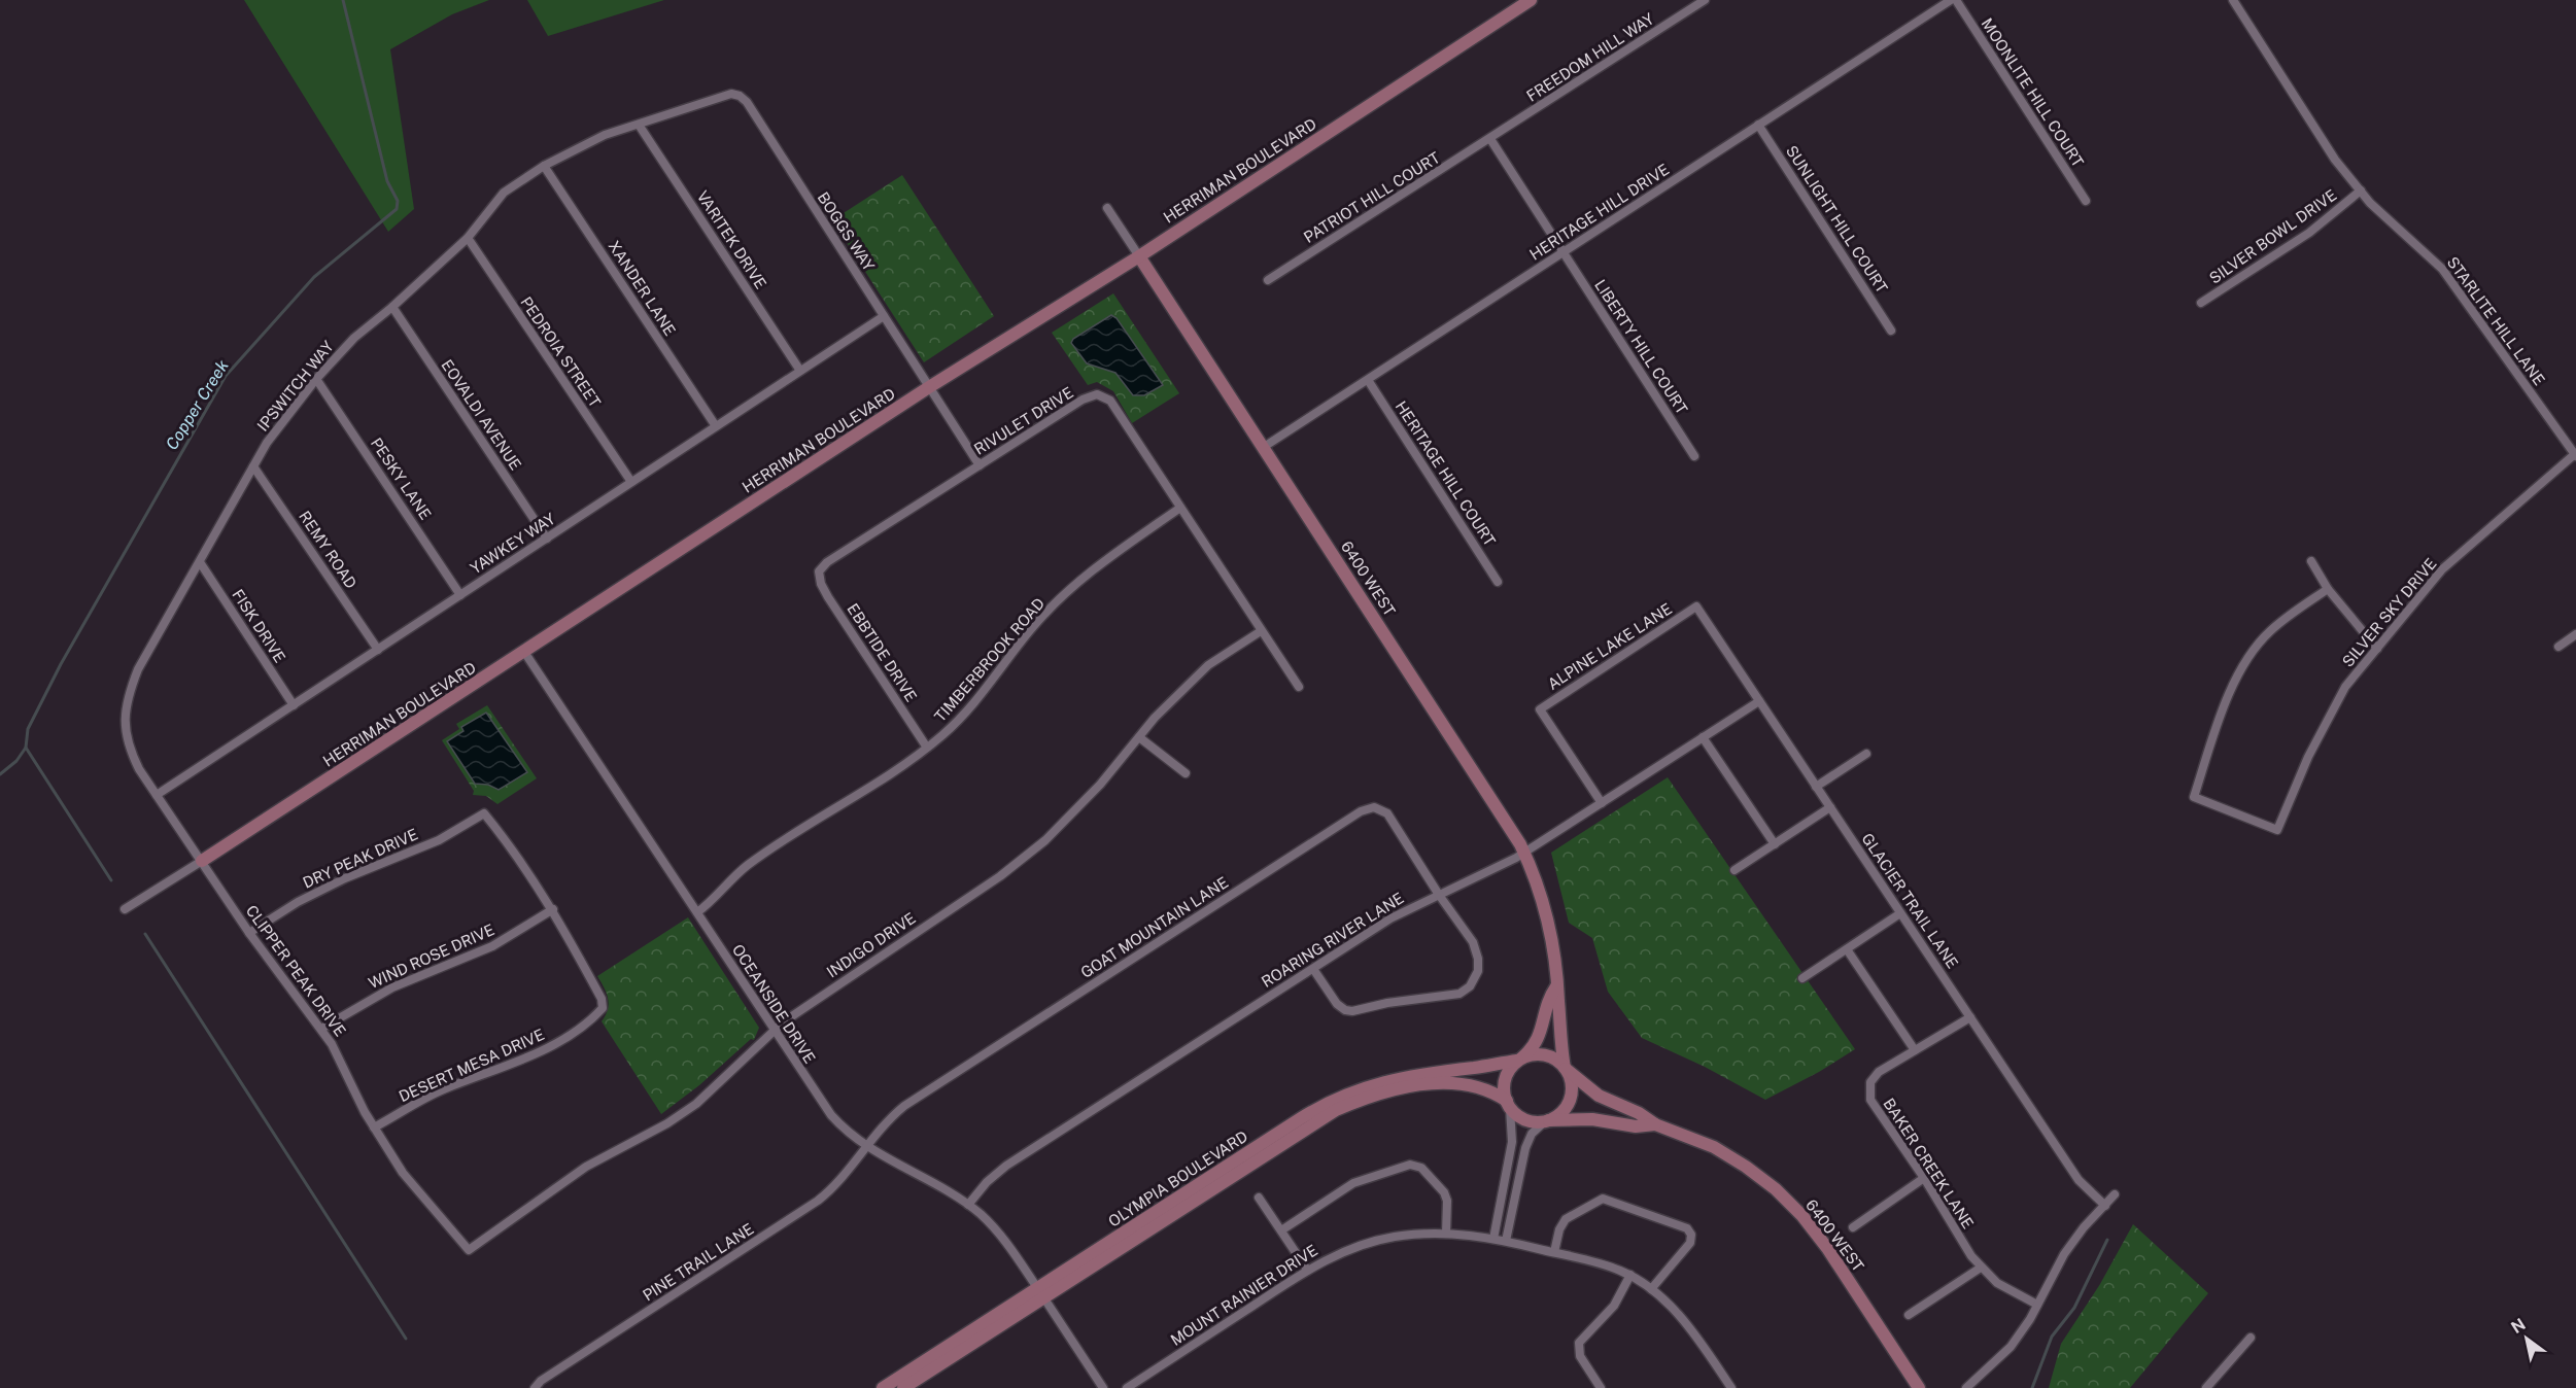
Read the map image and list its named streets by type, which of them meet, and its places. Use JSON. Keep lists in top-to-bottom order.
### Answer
{
  "streets": {
    "street": [
      "FREEDOM HILL WAY",
      "MOONLITE HILL COURT",
      "HERRIMAN BOULEVARD",
      "PATRIOT HILL COURT",
      "HERITAGE HILL DRIVE",
      "SUNLIGHT HILL COURT",
      "BOGGS WAY",
      "SILVER BOWL DRIVE",
      "VARITEK DRIVE",
      "XANDER LANE",
      "STARLITE HILL LANE",
      "LIBERTY HILL COURT",
      "PEDROIA STREET",
      "IPSWITCH WAY",
      "EOVALDI AVENUE",
      "RIVULET DRIVE",
      "HERITAGE HILL COURT",
      "PESKY LANE",
      "YAWKEY WAY",
      "REMY ROAD",
      "6400 WEST",
      "SILVER SKY DRIVE",
      "FISK DRIVE",
      "ALPINE LAKE LANE",
      "EBBTIDE DRIVE",
      "TIMBERBROOK ROAD",
      "DRY PEAK DRIVE",
      "GLACIER TRAIL LANE",
      "GOAT MOUNTAIN LANE",
      "ROARING RIVER LANE",
      "INDIGO DRIVE",
      "WIND ROSE DRIVE",
      "CLIPPER PEAK DRIVE",
      "OCEANSIDE DRIVE",
      "DESERT MESA DRIVE",
      "BAKER CREEK LANE",
      "OLYMPIA BOULEVARD",
      "PINE TRAIL LANE",
      "MOUNT RAINIER DRIVE"
    ]
  },
  "crossings": [
    ["FREEDOM HILL WAY", "PATRIOT HILL COURT"],
    ["FREEDOM HILL WAY", "LIBERTY HILL COURT"],
    ["HERRIMAN BOULEVARD", "BOGGS WAY"],
    ["HERRIMAN BOULEVARD", "IPSWITCH WAY"],
    ["HERRIMAN BOULEVARD", "6400 WEST"],
    ["HERRIMAN BOULEVARD", "CLIPPER PEAK DRIVE"],
    ["HERRIMAN BOULEVARD", "OCEANSIDE DRIVE"],
    ["PATRIOT HILL COURT", "LIBERTY HILL COURT"],
    ["HERITAGE HILL DRIVE", "SUNLIGHT HILL COURT"],
    ["HERITAGE HILL DRIVE", "LIBERTY HILL COURT"],
    ["HERITAGE HILL DRIVE", "HERITAGE HILL COURT"],
    ["HERITAGE HILL DRIVE", "6400 WEST"],
    ["BOGGS WAY", "IPSWITCH WAY"],
    ["BOGGS WAY", "RIVULET DRIVE"],
    ["BOGGS WAY", "YAWKEY WAY"],
    ["SILVER BOWL DRIVE", "STARLITE HILL LANE"],
    ["VARITEK DRIVE", "IPSWITCH WAY"],
    ["VARITEK DRIVE", "YAWKEY WAY"],
    ["XANDER LANE", "IPSWITCH WAY"],
    ["XANDER LANE", "YAWKEY WAY"],
    ["STARLITE HILL LANE", "SILVER SKY DRIVE"],
    ["PEDROIA STREET", "IPSWITCH WAY"],
    ["PEDROIA STREET", "YAWKEY WAY"],
    ["IPSWITCH WAY", "EOVALDI AVENUE"],
    ["IPSWITCH WAY", "PESKY LANE"],
    ["IPSWITCH WAY", "YAWKEY WAY"],
    ["IPSWITCH WAY", "REMY ROAD"],
    ["IPSWITCH WAY", "FISK DRIVE"],
    ["IPSWITCH WAY", "CLIPPER PEAK DRIVE"],
    ["EOVALDI AVENUE", "YAWKEY WAY"],
    ["RIVULET DRIVE", "EBBTIDE DRIVE"],
    ["RIVULET DRIVE", "TIMBERBROOK ROAD"],
    ["RIVULET DRIVE", "INDIGO DRIVE"],
    ["PESKY LANE", "YAWKEY WAY"],
    ["YAWKEY WAY", "REMY ROAD"],
    ["YAWKEY WAY", "FISK DRIVE"],
    ["6400 WEST", "ROARING RIVER LANE"],
    ["6400 WEST", "OLYMPIA BOULEVARD"],
    ["ALPINE LAKE LANE", "GLACIER TRAIL LANE"],
    ["ALPINE LAKE LANE", "ROARING RIVER LANE"],
    ["EBBTIDE DRIVE", "TIMBERBROOK ROAD"],
    ["TIMBERBROOK ROAD", "OCEANSIDE DRIVE"],
    ["DRY PEAK DRIVE", "CLIPPER PEAK DRIVE"],
    ["DRY PEAK DRIVE", "DESERT MESA DRIVE"],
    ["GLACIER TRAIL LANE", "ROARING RIVER LANE"],
    ["GLACIER TRAIL LANE", "BAKER CREEK LANE"],
    ["GOAT MOUNTAIN LANE", "ROARING RIVER LANE"],
    ["GOAT MOUNTAIN LANE", "OCEANSIDE DRIVE"],
    ["GOAT MOUNTAIN LANE", "PINE TRAIL LANE"],
    ["ROARING RIVER LANE", "OCEANSIDE DRIVE"],
    ["INDIGO DRIVE", "CLIPPER PEAK DRIVE"],
    ["INDIGO DRIVE", "OCEANSIDE DRIVE"],
    ["WIND ROSE DRIVE", "CLIPPER PEAK DRIVE"],
    ["WIND ROSE DRIVE", "DESERT MESA DRIVE"],
    ["CLIPPER PEAK DRIVE", "DESERT MESA DRIVE"],
    ["OCEANSIDE DRIVE", "OLYMPIA BOULEVARD"],
    ["OCEANSIDE DRIVE", "PINE TRAIL LANE"]
  ],
  "water": ["Copper Creek"],
  "north": "top left"
}
